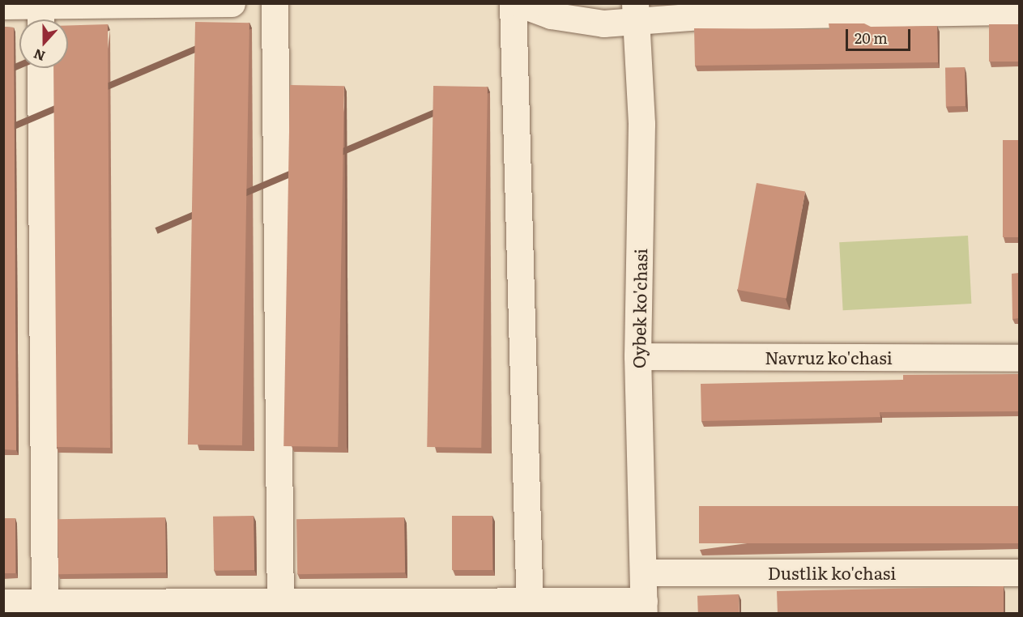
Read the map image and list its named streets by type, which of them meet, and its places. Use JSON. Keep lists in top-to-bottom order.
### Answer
{
  "streets": {
    "street": ["Oybek ko'chasi", "Navruz ko'chasi", "Dustlik ko'chasi"]
  },
  "crossings": [
    ["Oybek ko'chasi", "Navruz ko'chasi"],
    ["Oybek ko'chasi", "Dustlik ko'chasi"]
  ],
  "scale_bar": "20 m",
  "north": "bottom"
}
